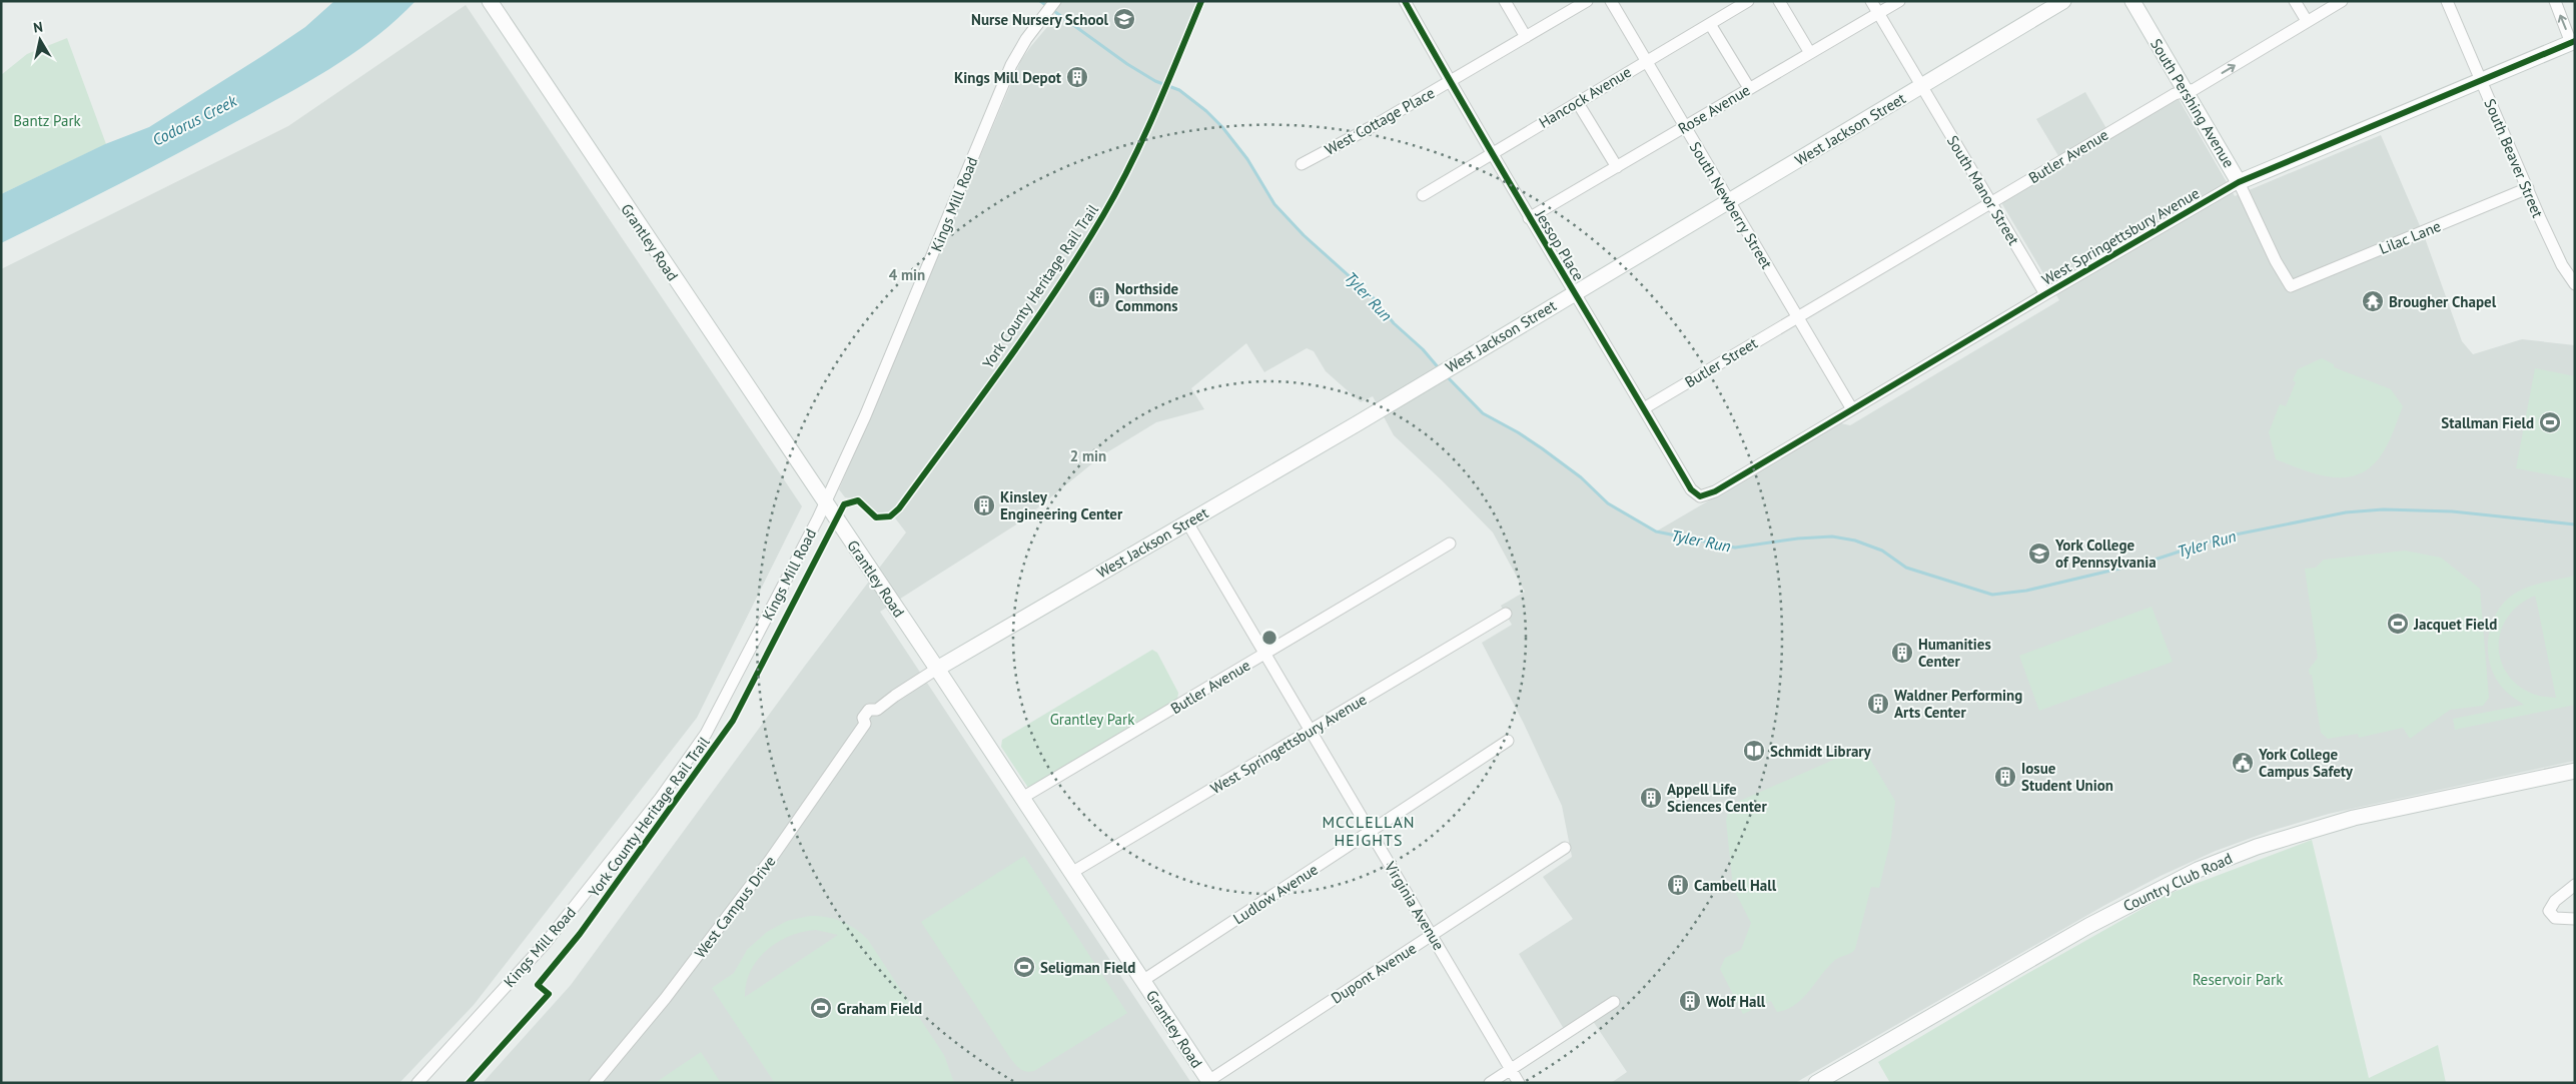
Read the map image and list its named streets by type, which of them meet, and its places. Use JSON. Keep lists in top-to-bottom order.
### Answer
{
  "streets": {
    "street": [
      "Hancock Avenue",
      "South Pershing Avenue",
      "Rose Avenue",
      "West Cottage Place",
      "West Jackson Street",
      "Butler Avenue",
      "South Beaver Street",
      "South Manor Street",
      "Kings Mill Road",
      "South Newberry Street",
      "West Springettsbury Avenue",
      "Lilac Lane",
      "Grantley Road",
      "Jessop Place",
      "Butler Street",
      "Country Club Road",
      "Ludlow Avenue",
      "Virginia Avenue",
      "West Campus Drive",
      "Dupont Avenue"
    ],
    "cycle path": ["York County Heritage Rail Trail"]
  },
  "crossings": [
    ["Hancock Avenue", "South Newberry Street"],
    ["Hancock Avenue", "Jessop Place"],
    ["South Pershing Avenue", "Butler Avenue"],
    ["South Pershing Avenue", "West Springettsbury Avenue"],
    ["South Pershing Avenue", "Lilac Lane"],
    ["Rose Avenue", "South Manor Street"],
    ["Rose Avenue", "South Newberry Street"],
    ["Rose Avenue", "Jessop Place"],
    ["West Cottage Place", "Jessop Place"],
    ["West Jackson Street", "South Manor Street"],
    ["West Jackson Street", "South Newberry Street"],
    ["West Jackson Street", "Grantley Road"],
    ["West Jackson Street", "Jessop Place"],
    ["West Jackson Street", "Virginia Avenue"],
    ["West Jackson Street", "West Campus Drive"],
    ["Butler Avenue", "South Manor Street"],
    ["Butler Avenue", "South Newberry Street"],
    ["Butler Avenue", "Grantley Road"],
    ["Butler Avenue", "Butler Street"],
    ["Butler Avenue", "Virginia Avenue"],
    ["South Beaver Street", "West Springettsbury Avenue"],
    ["South Beaver Street", "Lilac Lane"],
    ["South Manor Street", "West Springettsbury Avenue"],
    ["Kings Mill Road", "Grantley Road"],
    ["South Newberry Street", "West Springettsbury Avenue"],
    ["South Newberry Street", "Butler Street"],
    ["West Springettsbury Avenue", "Grantley Road"],
    ["West Springettsbury Avenue", "Jessop Place"],
    ["West Springettsbury Avenue", "Virginia Avenue"],
    ["Grantley Road", "Ludlow Avenue"],
    ["Grantley Road", "West Campus Drive"],
    ["Grantley Road", "Dupont Avenue"],
    ["Jessop Place", "Butler Street"],
    ["Ludlow Avenue", "Virginia Avenue"],
    ["Virginia Avenue", "Dupont Avenue"]
  ],
  "districts": ["MCCLELLAN HEIGHTS"],
  "water": ["Codorus Creek", "Tyler Run"],
  "parks": ["Bantz Park", "Grantley Park", "Reservoir Park"],
  "places": {
    "school or university": ["Nurse Nursery School", "York College of Pennsylvania"],
    "building": [
      "Kings Mill Depot",
      "Northside Commons",
      "Kinsley Engineering Center",
      "Humanities Center",
      "Waldner Performing Arts Center",
      "Iosue Student Union",
      "Appell Life Sciences Center",
      "Cambell Hall",
      "Wolf Hall"
    ],
    "temple": ["Brougher Chapel"],
    "sports": [
      "Stallman Field",
      "Jacquet Field",
      "Seligman Field",
      "Graham Field"
    ],
    "library": ["Schmidt Library"],
    "public building": ["York College Campus Safety"]
  },
  "north": "top",
  "rings": ["4 min", "2 min"]
}
